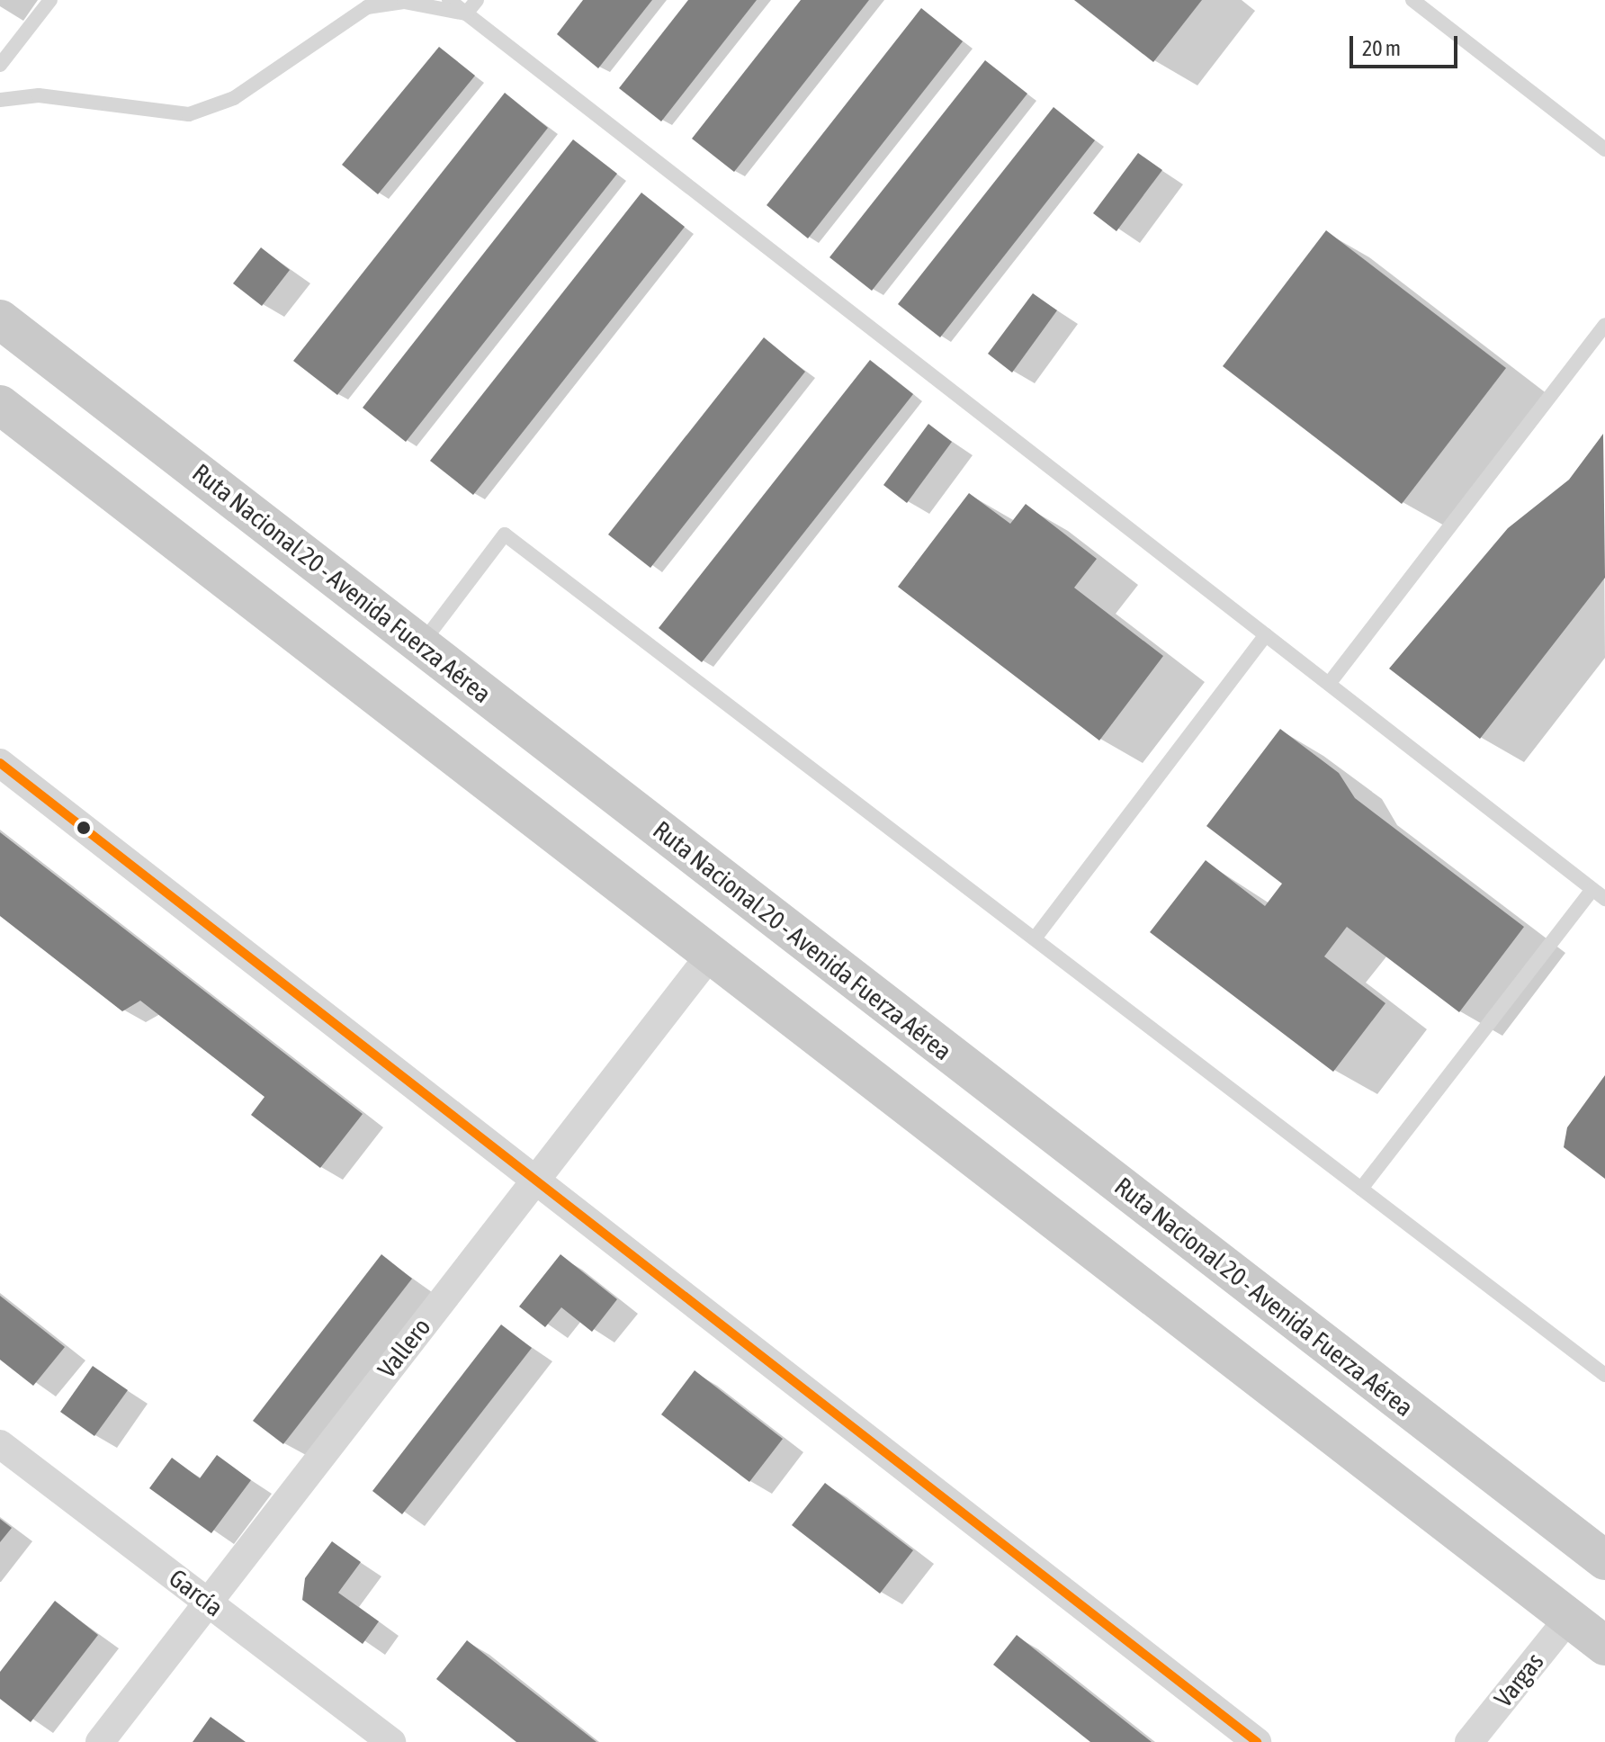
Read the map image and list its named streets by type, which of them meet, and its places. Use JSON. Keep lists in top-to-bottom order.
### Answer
{
  "streets": {
    "main road": ["Ruta Nacional 20 - Avenida Fuerza Aérea"],
    "street": ["Vallero", "García", "Vargas"]
  },
  "crossings": [
    ["Vallero", "García"]
  ],
  "scale_bar": "20 m"
}
